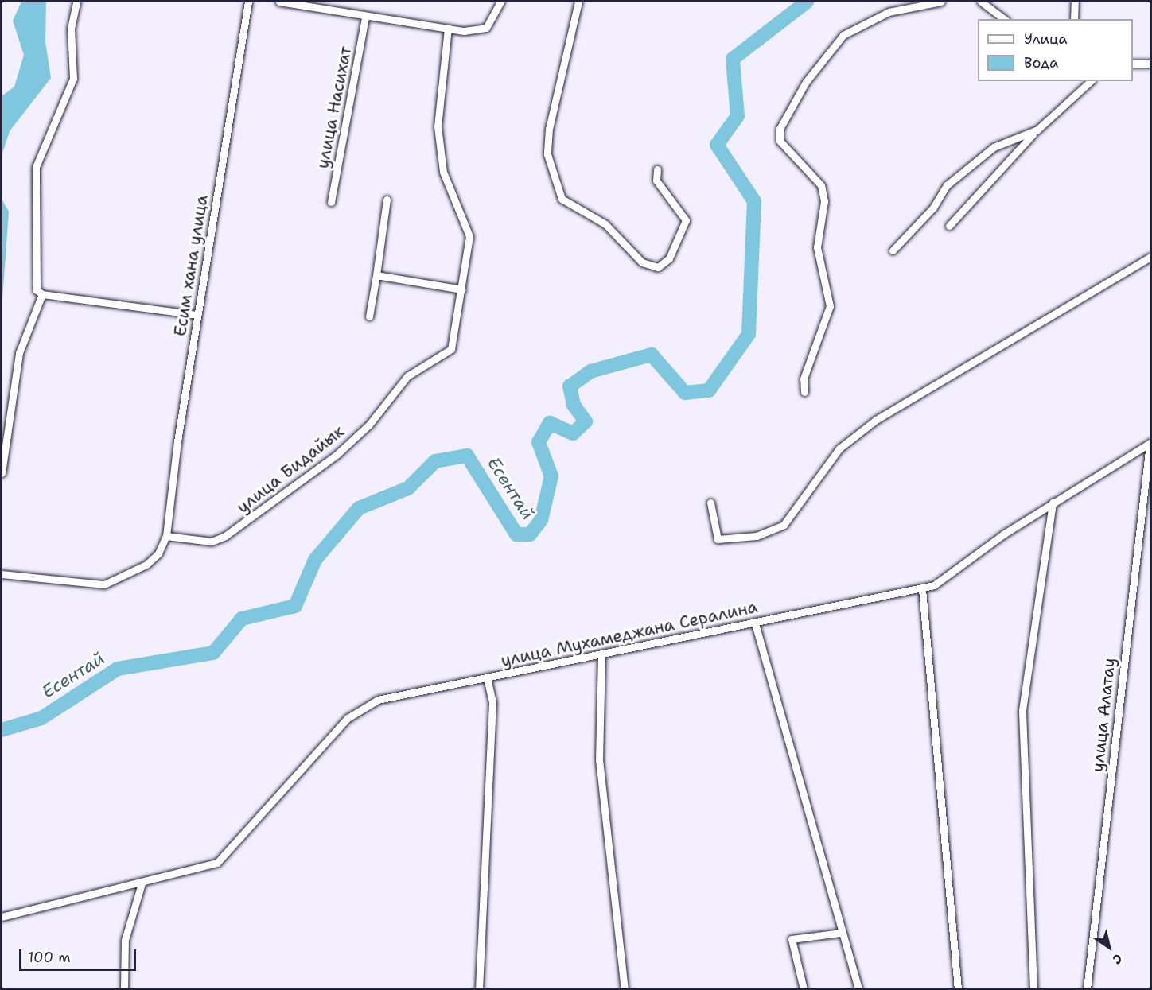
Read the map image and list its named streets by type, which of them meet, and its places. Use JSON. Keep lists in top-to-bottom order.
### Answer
{
  "streets": {
    "street": [
      "улица Насихат",
      "Есим хана улица",
      "улица Бидайык",
      "улица Мухамеджана Сералина",
      "улица Алатау"
    ]
  },
  "crossings": [
    ["Есим хана улица", "улица Бидайык"],
    ["улица Мухамеджана Сералина", "улица Алатау"]
  ],
  "water": ["Есентай"],
  "legend": ["Улица", "Вода"],
  "scale_bar": "100 m",
  "north": "bottom right"
}
